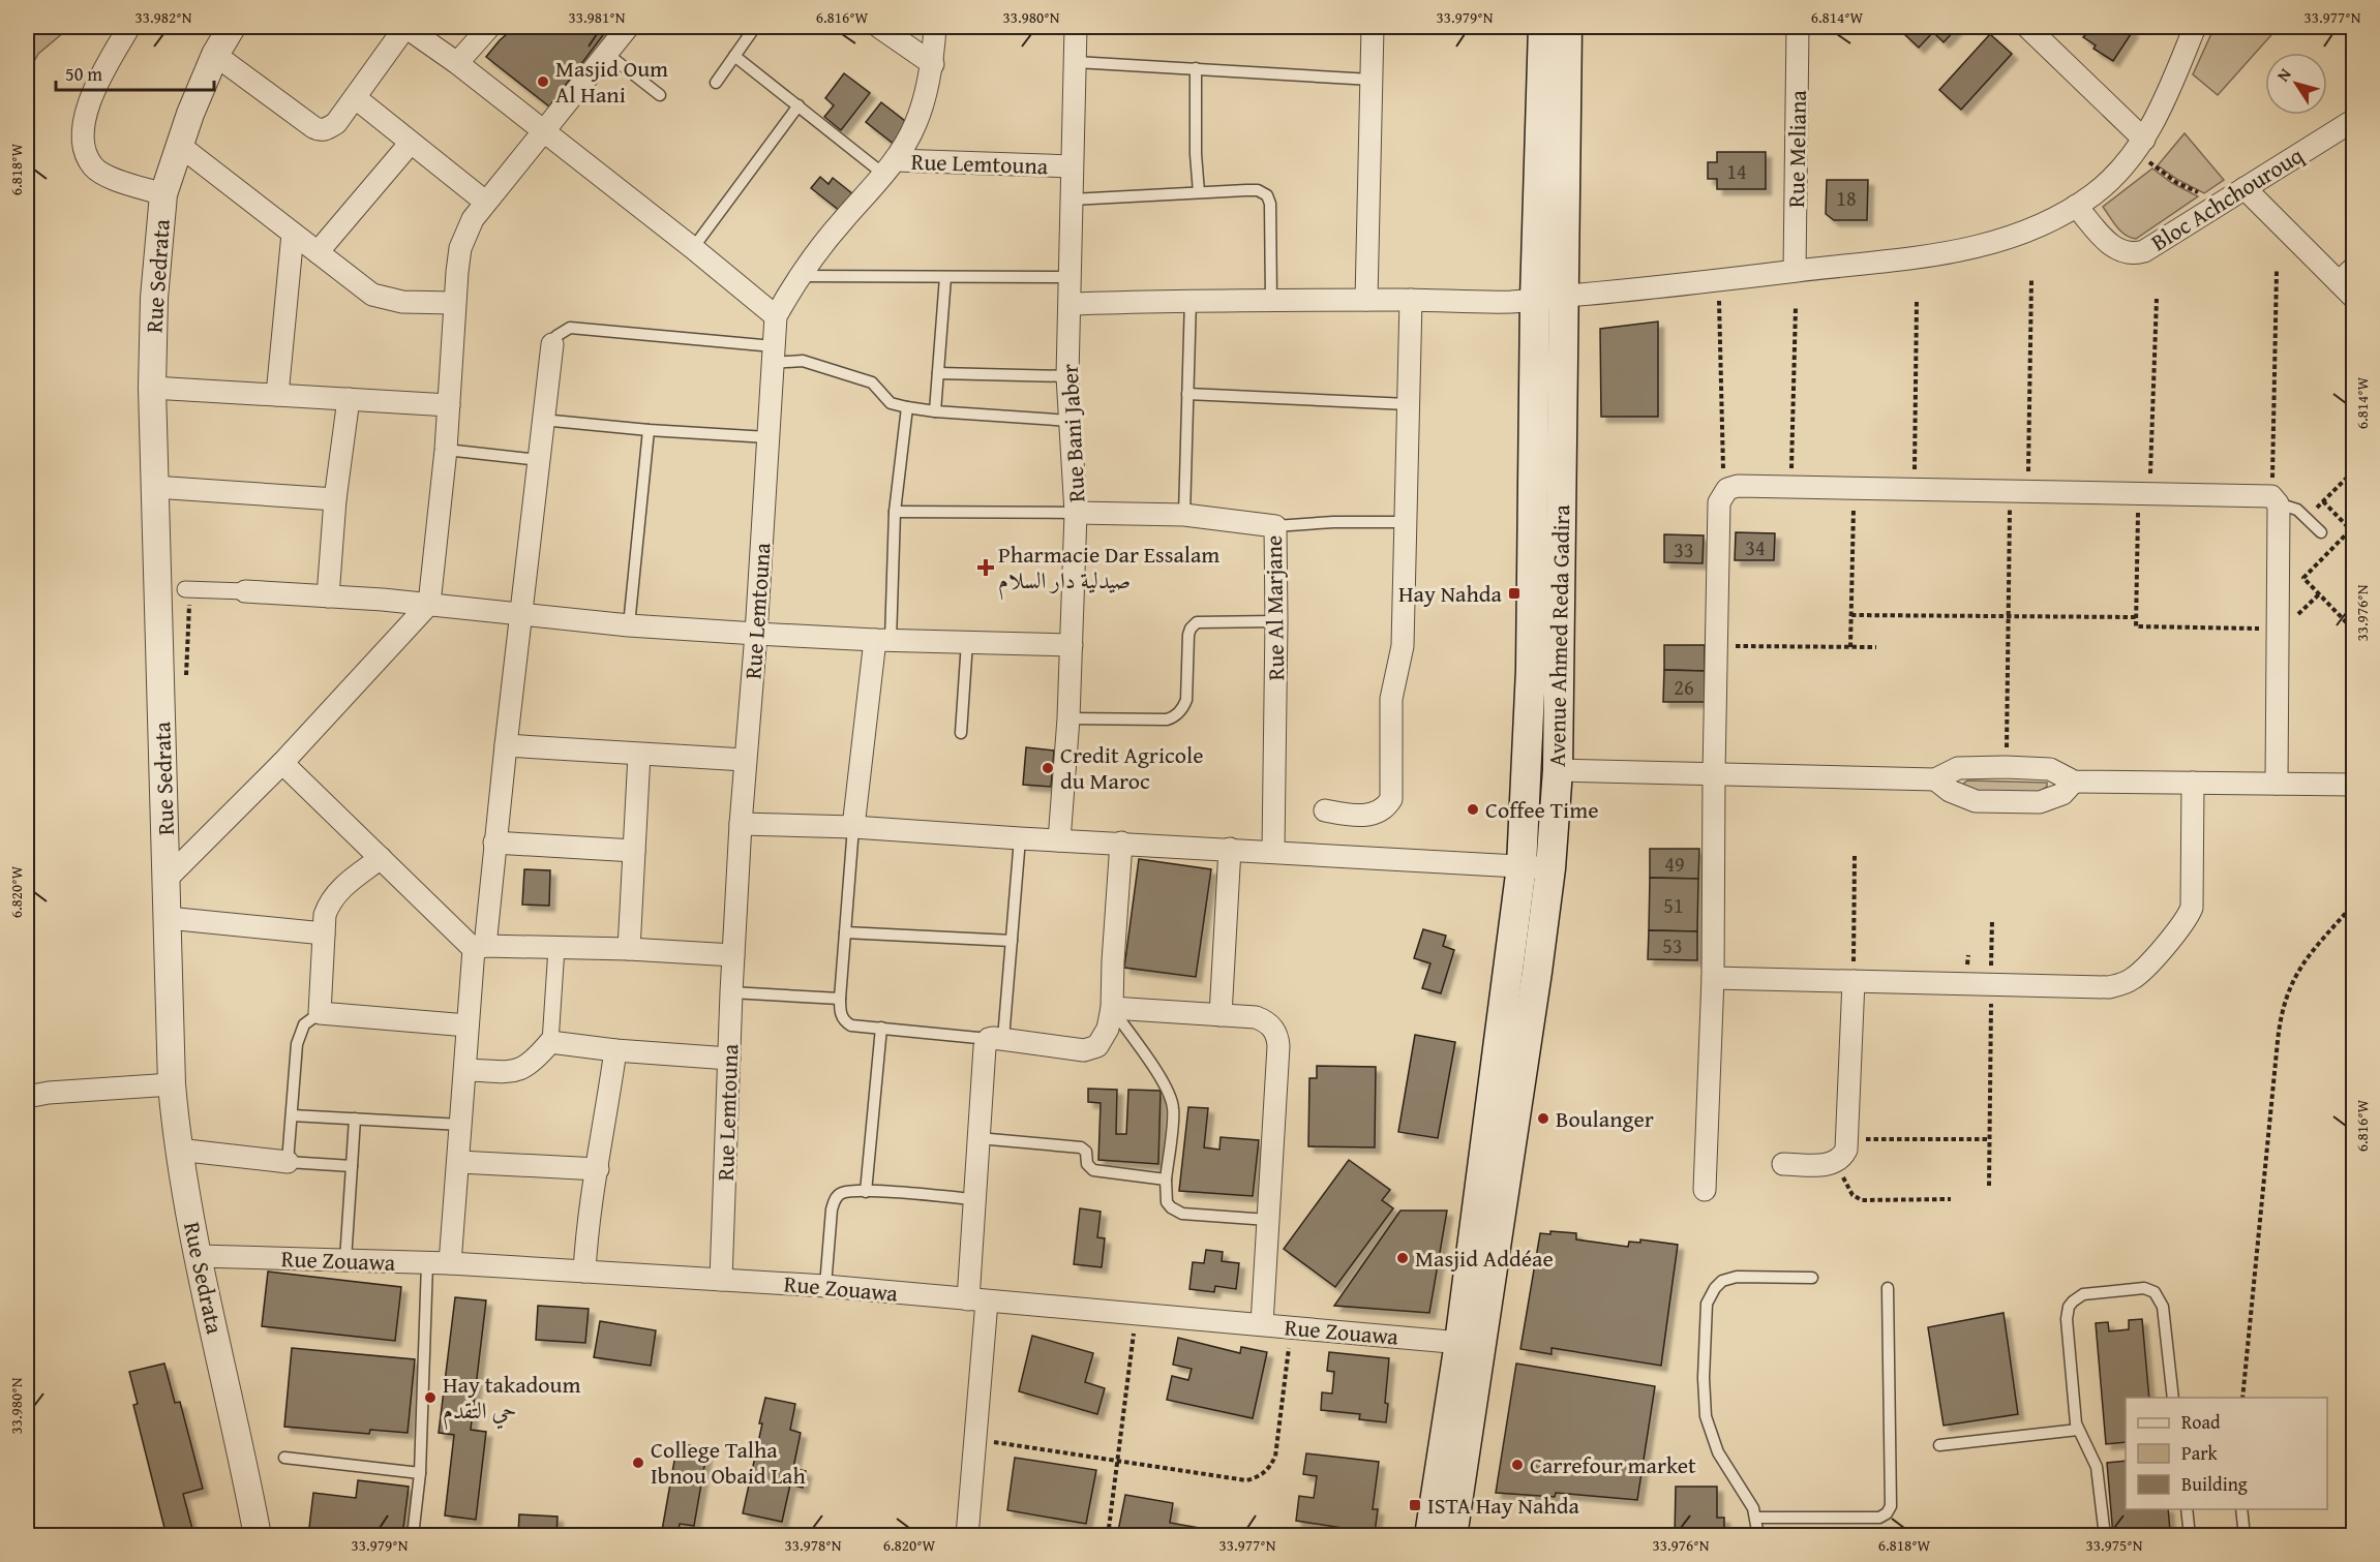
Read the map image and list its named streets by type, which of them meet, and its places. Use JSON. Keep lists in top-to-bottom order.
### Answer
{
  "streets": {
    "main road": ["Avenue Ahmed Reda Gadira"],
    "street": [
      "Rue Meliana",
      "Rue Lemtouna",
      "Bloc Achchourouq",
      "Rue Sedrata",
      "Rue Bani Jaber",
      "Rue Al Marjane",
      "Rue Zouawa"
    ]
  },
  "crossings": [
    ["Rue Lemtouna", "Rue Bani Jaber"],
    ["Rue Lemtouna", "Rue Zouawa"],
    ["Rue Sedrata", "Rue Zouawa"],
    ["Rue Bani Jaber", "Rue Al Marjane"],
    ["Avenue Ahmed Reda Gadira", "Rue Zouawa"]
  ],
  "places": {
    "other": [
      "Masjid Oum Al Hani",
      "Credit Agricole du Maroc",
      "Coffee Time",
      "Boulanger",
      "Masjid Addéae",
      "Hay takadoum حي التقدم",
      "College Talha Ibnou Obaid Lah",
      "Carrefour market"
    ],
    "health": ["Pharmacie Dar Essalam صيدلية دار السلام"],
    "transit": ["Hay Nahda", "ISTA Hay Nahda"]
  },
  "house_numbers": [
    "14",
    "18",
    "34",
    "33",
    "26",
    "49",
    "51",
    "53"
  ],
  "legend": ["Road", "Park", "Building"],
  "scale_bar": "50 m",
  "north": "top left",
  "coordinates": [
    "33.982°N",
    "33.981°N",
    "6.816°W",
    "33.980°N",
    "33.979°N",
    "6.814°W",
    "33.977°N",
    "6.818°W",
    "33.976°N",
    "6.820°W",
    "33.978°N",
    "33.975°N"
  ]
}
